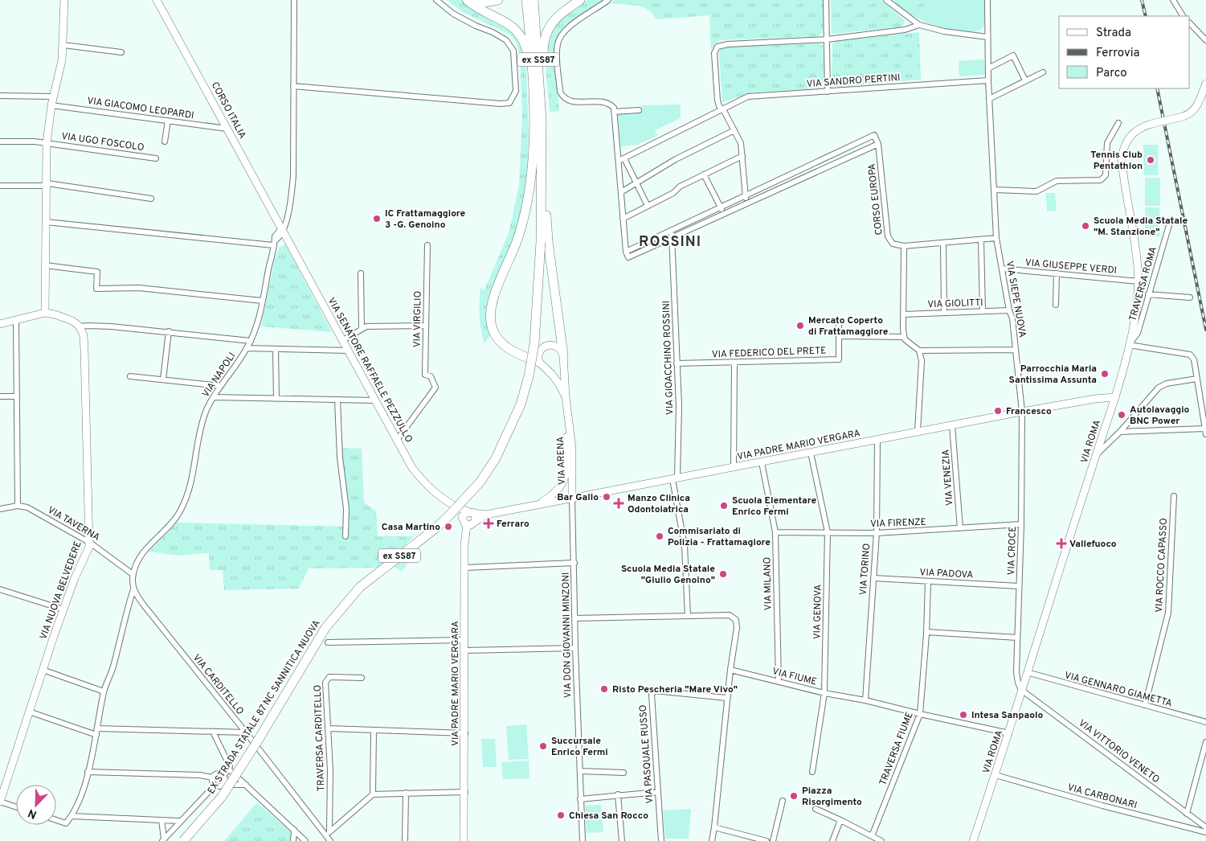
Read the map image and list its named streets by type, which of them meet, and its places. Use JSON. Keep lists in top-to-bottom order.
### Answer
{
  "streets": {
    "highway": ["ex SS87", "EX STRADA STATALE 87 NC SANNITICA NUOVA"],
    "street": [
      "VIA SANDRO PERTINI",
      "VIA GIACOMO LEOPARDI",
      "CORSO ITALIA",
      "VIA UGO FOSCOLO",
      "CORSO EUROPA",
      "VIA GIUSEPPE VERDI",
      "TRAVERSA ROMA",
      "VIA SIEPE NUOVA",
      "VIA GIOLITTI",
      "VIA VIRGILIO",
      "VIA FEDERICO DEL PRETE",
      "VIA GIOACCHINO ROSSINI",
      "VIA SENATORE RAFFAELE PEZZULLO",
      "VIA NAPOLI",
      "VIA ROMA",
      "VIA PADRE MARIO VERGARA",
      "VIA ARENA",
      "VIA VENEZIA",
      "VIA FIRENZE",
      "VIA TAVERNA",
      "VIA CROCE",
      "VIA ROCCO CAPASSO",
      "VIA TORINO",
      "VIA PADOVA",
      "VIA MILANO",
      "VIA NUOVA BELVEDERE",
      "VIA GENOVA",
      "VIA DON GIOVANNI MINZONI",
      "VIA FIUME",
      "VIA CARDITELLO",
      "VIA GENNARO GIAMETTA",
      "TRAVERSA CARDITELLO",
      "TRAVERSA FIUME",
      "VIA VITTORIO VENETO",
      "VIA PASQUALE RUSSO",
      "VIA CARBONARI"
    ]
  },
  "crossings": [
    ["VIA SANDRO PERTINI", "VIA SIEPE NUOVA"],
    ["VIA GIACOMO LEOPARDI", "CORSO ITALIA"],
    ["CORSO ITALIA", "VIA SENATORE RAFFAELE PEZZULLO"],
    ["CORSO ITALIA", "VIA NAPOLI"],
    ["VIA GIUSEPPE VERDI", "VIA SIEPE NUOVA"],
    ["VIA GIUSEPPE VERDI", "VIA ROMA"],
    ["TRAVERSA ROMA", "VIA ROMA"],
    ["VIA SIEPE NUOVA", "VIA GIOLITTI"],
    ["VIA SIEPE NUOVA", "VIA PADRE MARIO VERGARA"],
    ["VIA SIEPE NUOVA", "VIA CROCE"],
    ["VIA VIRGILIO", "VIA SENATORE RAFFAELE PEZZULLO"],
    ["VIA FEDERICO DEL PRETE", "VIA GIOACCHINO ROSSINI"],
    ["VIA GIOACCHINO ROSSINI", "VIA PADRE MARIO VERGARA"],
    ["VIA SENATORE RAFFAELE PEZZULLO", "VIA NAPOLI"],
    ["VIA SENATORE RAFFAELE PEZZULLO", "VIA PADRE MARIO VERGARA"],
    ["VIA NAPOLI", "VIA TAVERNA"],
    ["VIA ROMA", "VIA PADRE MARIO VERGARA"],
    ["VIA ROMA", "VIA CROCE"],
    ["VIA ROMA", "VIA FIUME"],
    ["VIA ROMA", "VIA GENNARO GIAMETTA"],
    ["VIA ROMA", "VIA VITTORIO VENETO"],
    ["VIA ROMA", "VIA CARBONARI"],
    ["VIA PADRE MARIO VERGARA", "VIA ARENA"],
    ["VIA PADRE MARIO VERGARA", "VIA VENEZIA"],
    ["VIA PADRE MARIO VERGARA", "VIA CROCE"],
    ["VIA PADRE MARIO VERGARA", "VIA TORINO"],
    ["VIA PADRE MARIO VERGARA", "VIA MILANO"],
    ["VIA PADRE MARIO VERGARA", "VIA GENOVA"],
    ["VIA PADRE MARIO VERGARA", "VIA DON GIOVANNI MINZONI"],
    ["VIA ARENA", "VIA DON GIOVANNI MINZONI"],
    ["VIA VENEZIA", "VIA FIRENZE"],
    ["VIA FIRENZE", "VIA CROCE"],
    ["VIA FIRENZE", "VIA TORINO"],
    ["VIA FIRENZE", "VIA MILANO"],
    ["VIA FIRENZE", "VIA GENOVA"],
    ["VIA TAVERNA", "VIA NUOVA BELVEDERE"],
    ["VIA CROCE", "VIA PADOVA"],
    ["VIA CROCE", "VIA VITTORIO VENETO"],
    ["VIA ROCCO CAPASSO", "VIA GENNARO GIAMETTA"],
    ["VIA TORINO", "VIA PADOVA"],
    ["VIA TORINO", "VIA FIUME"],
    ["VIA PADOVA", "TRAVERSA FIUME"],
    ["VIA MILANO", "VIA FIUME"],
    ["VIA GENOVA", "VIA FIUME"],
    ["VIA FIUME", "TRAVERSA FIUME"],
    ["VIA CARDITELLO", "TRAVERSA CARDITELLO"]
  ],
  "districts": ["ROSSINI"],
  "places": {
    "other": [
      "Tennis Club Pentathlon",
      "IC Frattamaggiore 3 -G. Genoino",
      "Scuola Media Statale \"M. Stanzione\"",
      "Mercato Coperto di Frattamaggiore",
      "Parrocchia Maria Santissima Assunta",
      "Francesco",
      "Autolavaggio BNC Power",
      "Bar Gallo",
      "Scuola Elementare Enrico Fermi",
      "Casa Martino",
      "Commisariato di Polizia - Frattamagiore",
      "Scuola Media Statale \"Giulio Genoino\"",
      "Risto Pescheria \"Mare Vivo\"",
      "Intesa Sanpaolo",
      "Succursale Enrico Fermi",
      "Piazza Risorgimento",
      "Chiesa San Rocco"
    ],
    "health": ["Manzo Clinica Odontoiatrica", "Ferraro", "Vallefuoco"]
  },
  "legend": ["Strada", "Ferrovia", "Parco"],
  "north": "bottom left"
}
